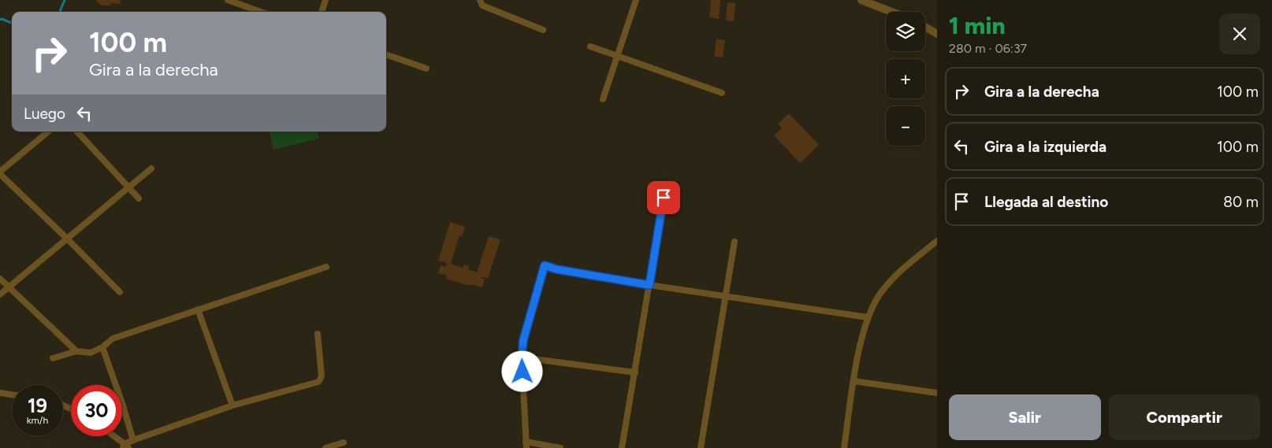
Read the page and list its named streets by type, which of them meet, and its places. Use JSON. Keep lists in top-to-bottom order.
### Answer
{
  "page": {
    "heading": ["1 min", "280 m · 06:37"],
    "map_buttons": ["+", "−"],
    "turn": ["100 m", "Gira a la derecha"],
    "list": [
      {
        "name": "Gira a la derecha",
        "value": "100 m"
      },
      {
        "name": "Gira a la izquierda",
        "value": "100 m"
      },
      {
        "name": "Llegada al destino",
        "value": "80 m"
      }
    ],
    "then": "Luego",
    "speed": "19 km/h",
    "limit": "30",
    "buttons": ["Salir", "Compartir"]
  }
}
